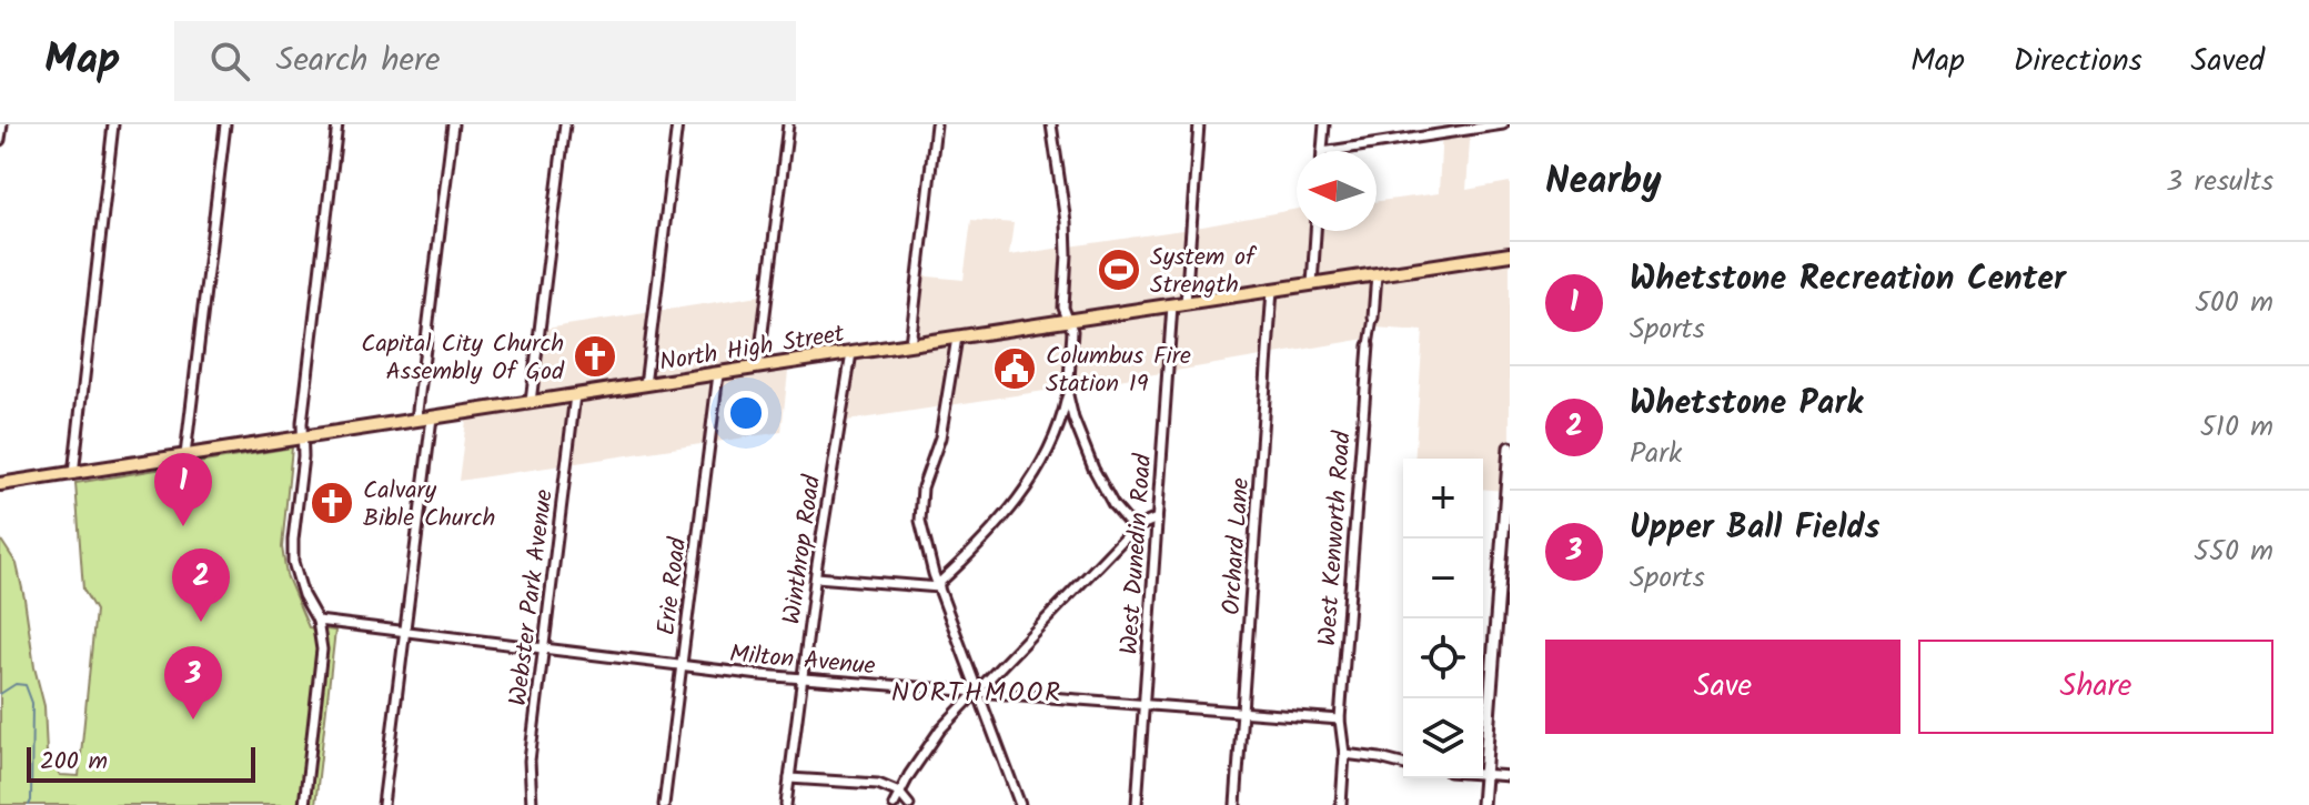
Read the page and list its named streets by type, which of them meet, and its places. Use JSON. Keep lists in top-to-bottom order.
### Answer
{
  "streets": {
    "main road": ["North High Street"],
    "street": [
      "West Kenworth Road",
      "Orchard Lane",
      "Winthrop Road",
      "West Dunedin Road",
      "Erie Road",
      "Webster Park Avenue",
      "Milton Avenue"
    ]
  },
  "crossings": [
    ["North High Street", "West Kenworth Road"],
    ["North High Street", "Orchard Lane"],
    ["North High Street", "Winthrop Road"],
    ["North High Street", "West Dunedin Road"],
    ["North High Street", "Erie Road"],
    ["North High Street", "Webster Park Avenue"],
    ["West Kenworth Road", "Milton Avenue"],
    ["Orchard Lane", "Milton Avenue"],
    ["Winthrop Road", "Milton Avenue"],
    ["West Dunedin Road", "Milton Avenue"],
    ["Erie Road", "Milton Avenue"],
    ["Webster Park Avenue", "Milton Avenue"]
  ],
  "districts": ["NORTHMOOR"],
  "places": {
    "sports": ["System of Strength"],
    "church": ["Capital City Church Assembly Of God", "Calvary Bible Church"],
    "public building": ["Columbus Fire Station 19"]
  },
  "scale_bar": "200 m",
  "north": "left",
  "page": {
    "header": "Map",
    "search": "Search here",
    "nav": ["Map", "Directions", "Saved"],
    "heading": ["Nearby", "3 results"],
    "list": [
      {
        "mark": "1",
        "name": "Whetstone Recreation Center",
        "note": "Sports",
        "value": "500 m"
      },
      {
        "mark": "2",
        "name": "Whetstone Park",
        "note": "Park",
        "value": "510 m"
      },
      {
        "mark": "3",
        "name": "Upper Ball Fields",
        "note": "Sports",
        "value": "550 m"
      }
    ],
    "pins": ["1", "2", "3"],
    "map_buttons": ["+", "−"],
    "buttons": ["Save", "Share"],
    "scale": "200 m"
  }
}
